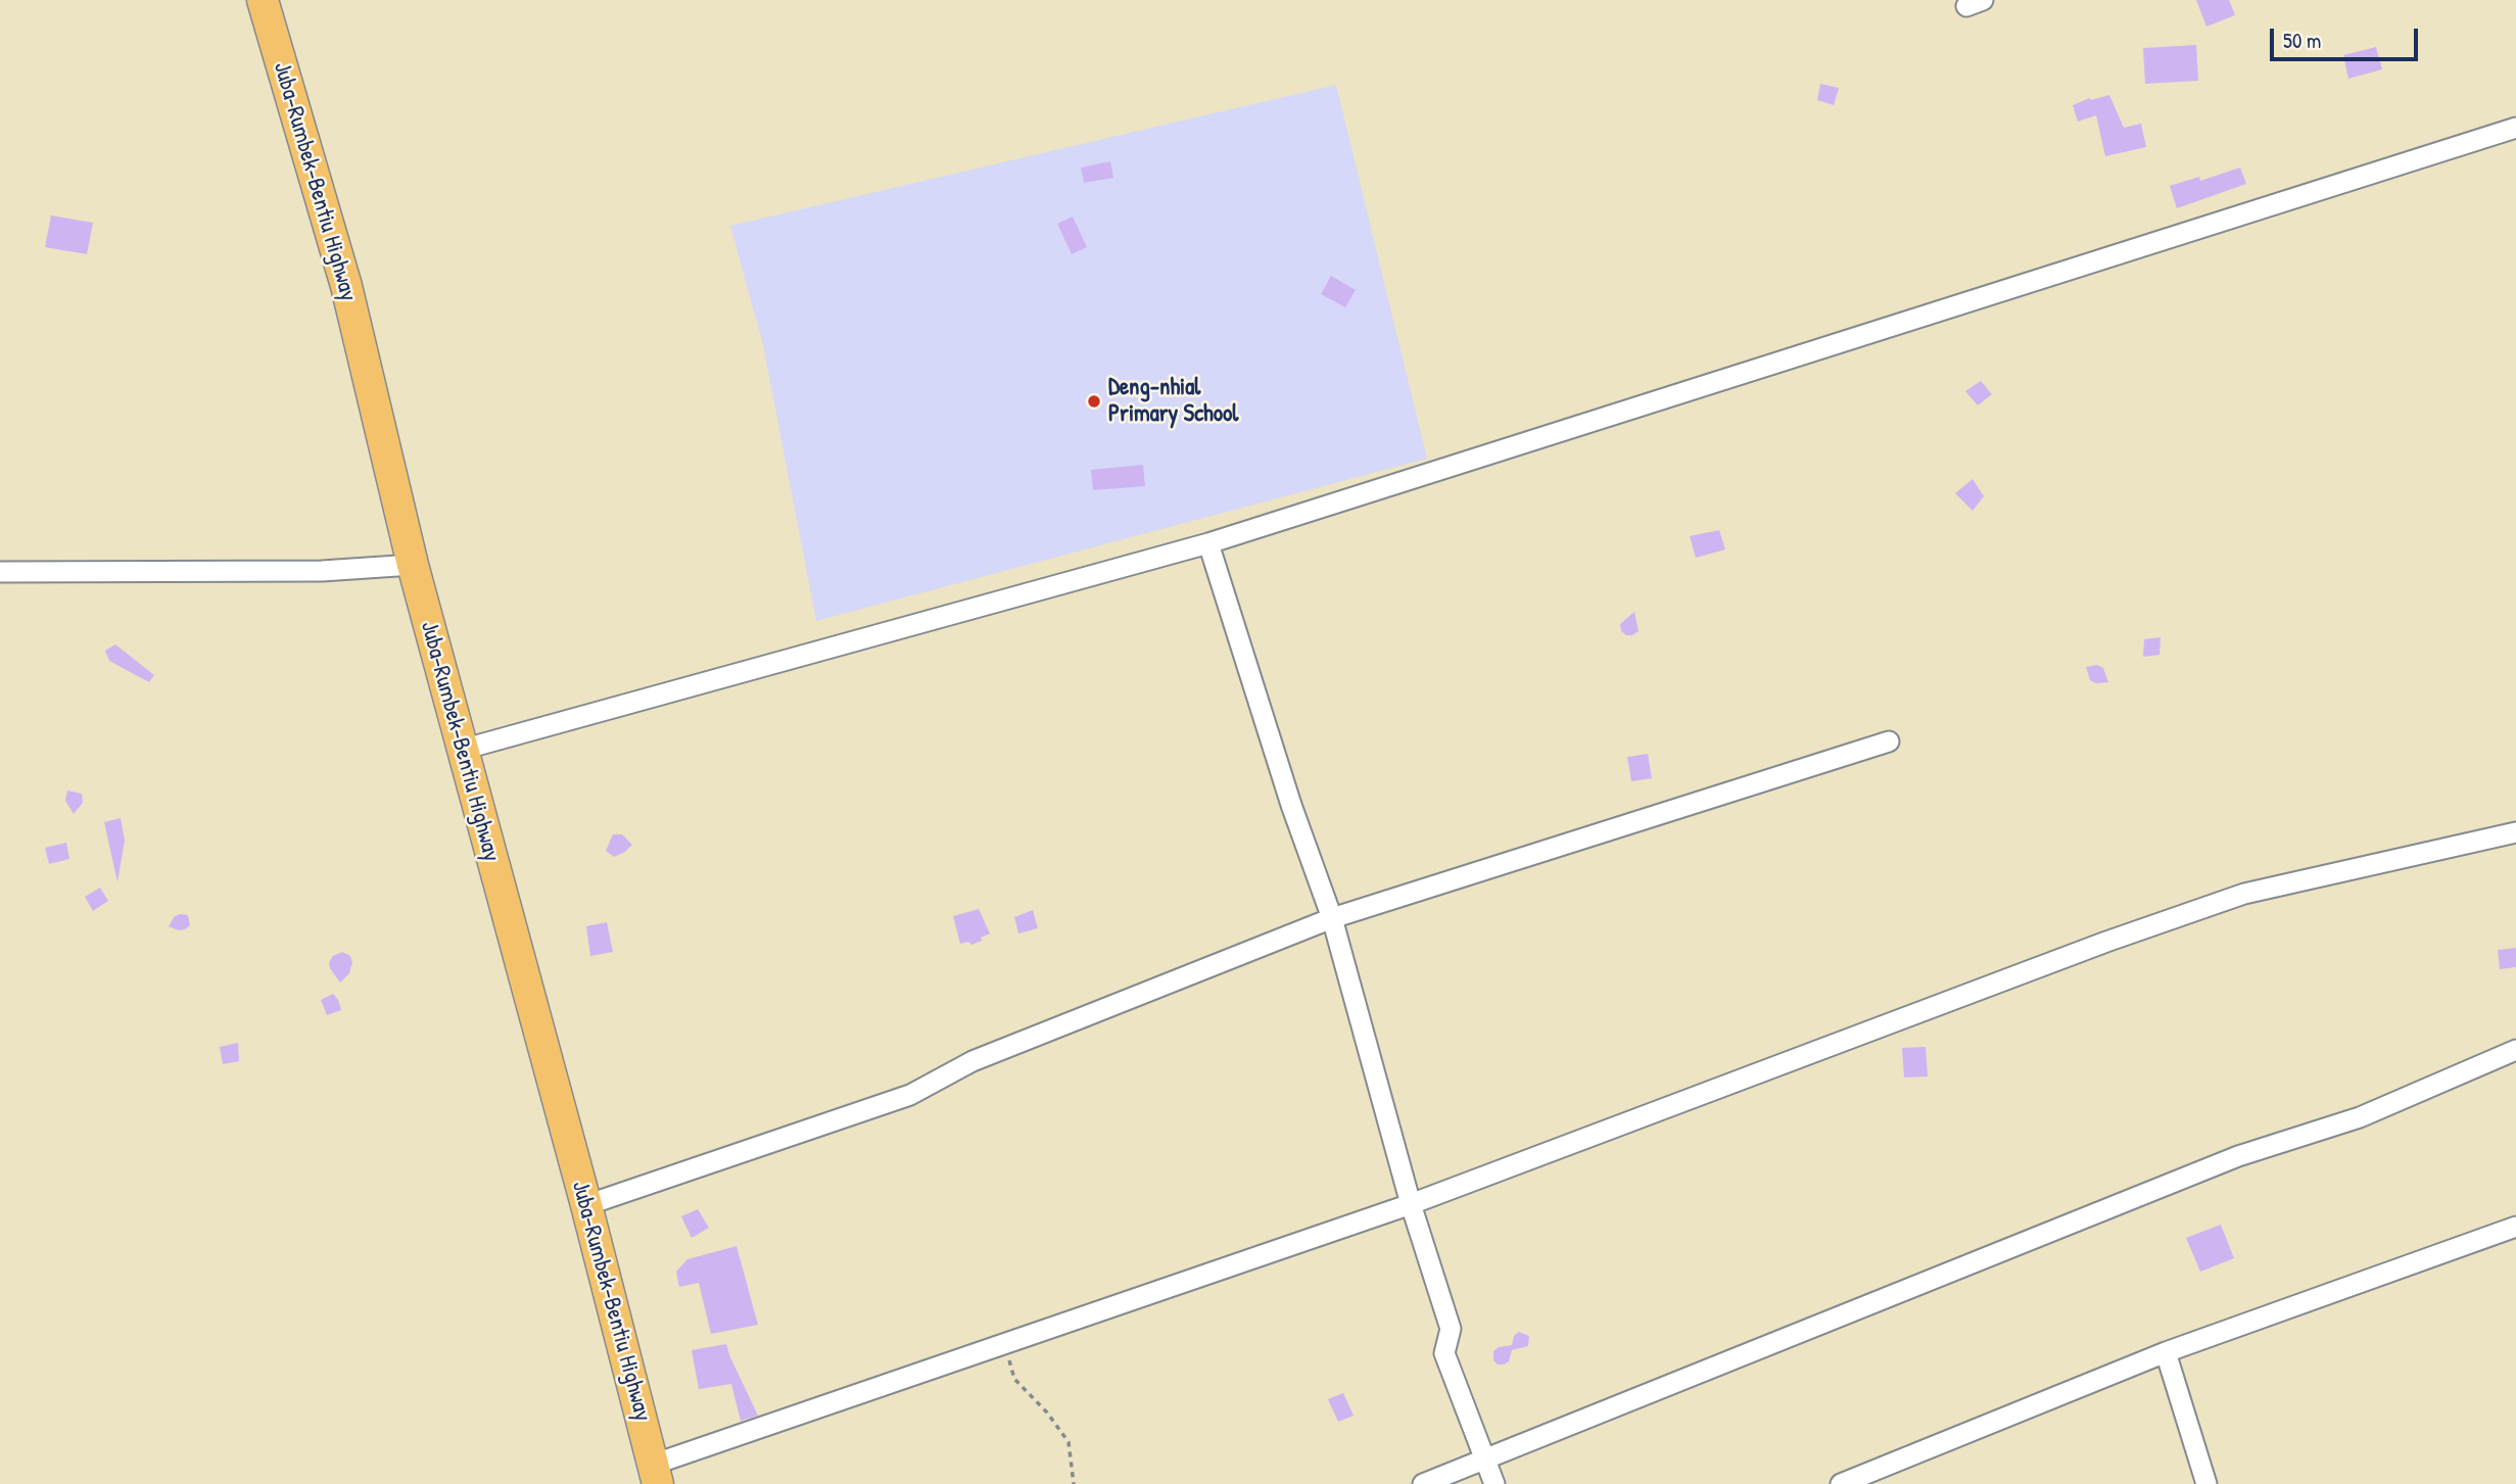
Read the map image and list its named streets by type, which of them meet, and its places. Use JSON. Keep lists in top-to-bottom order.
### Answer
{
  "streets": {
    "main road": ["Juba-Rumbek-Bentiu Highway"]
  },
  "places": ["Deng-nhial Primary School"],
  "scale_bar": "50 m"
}
